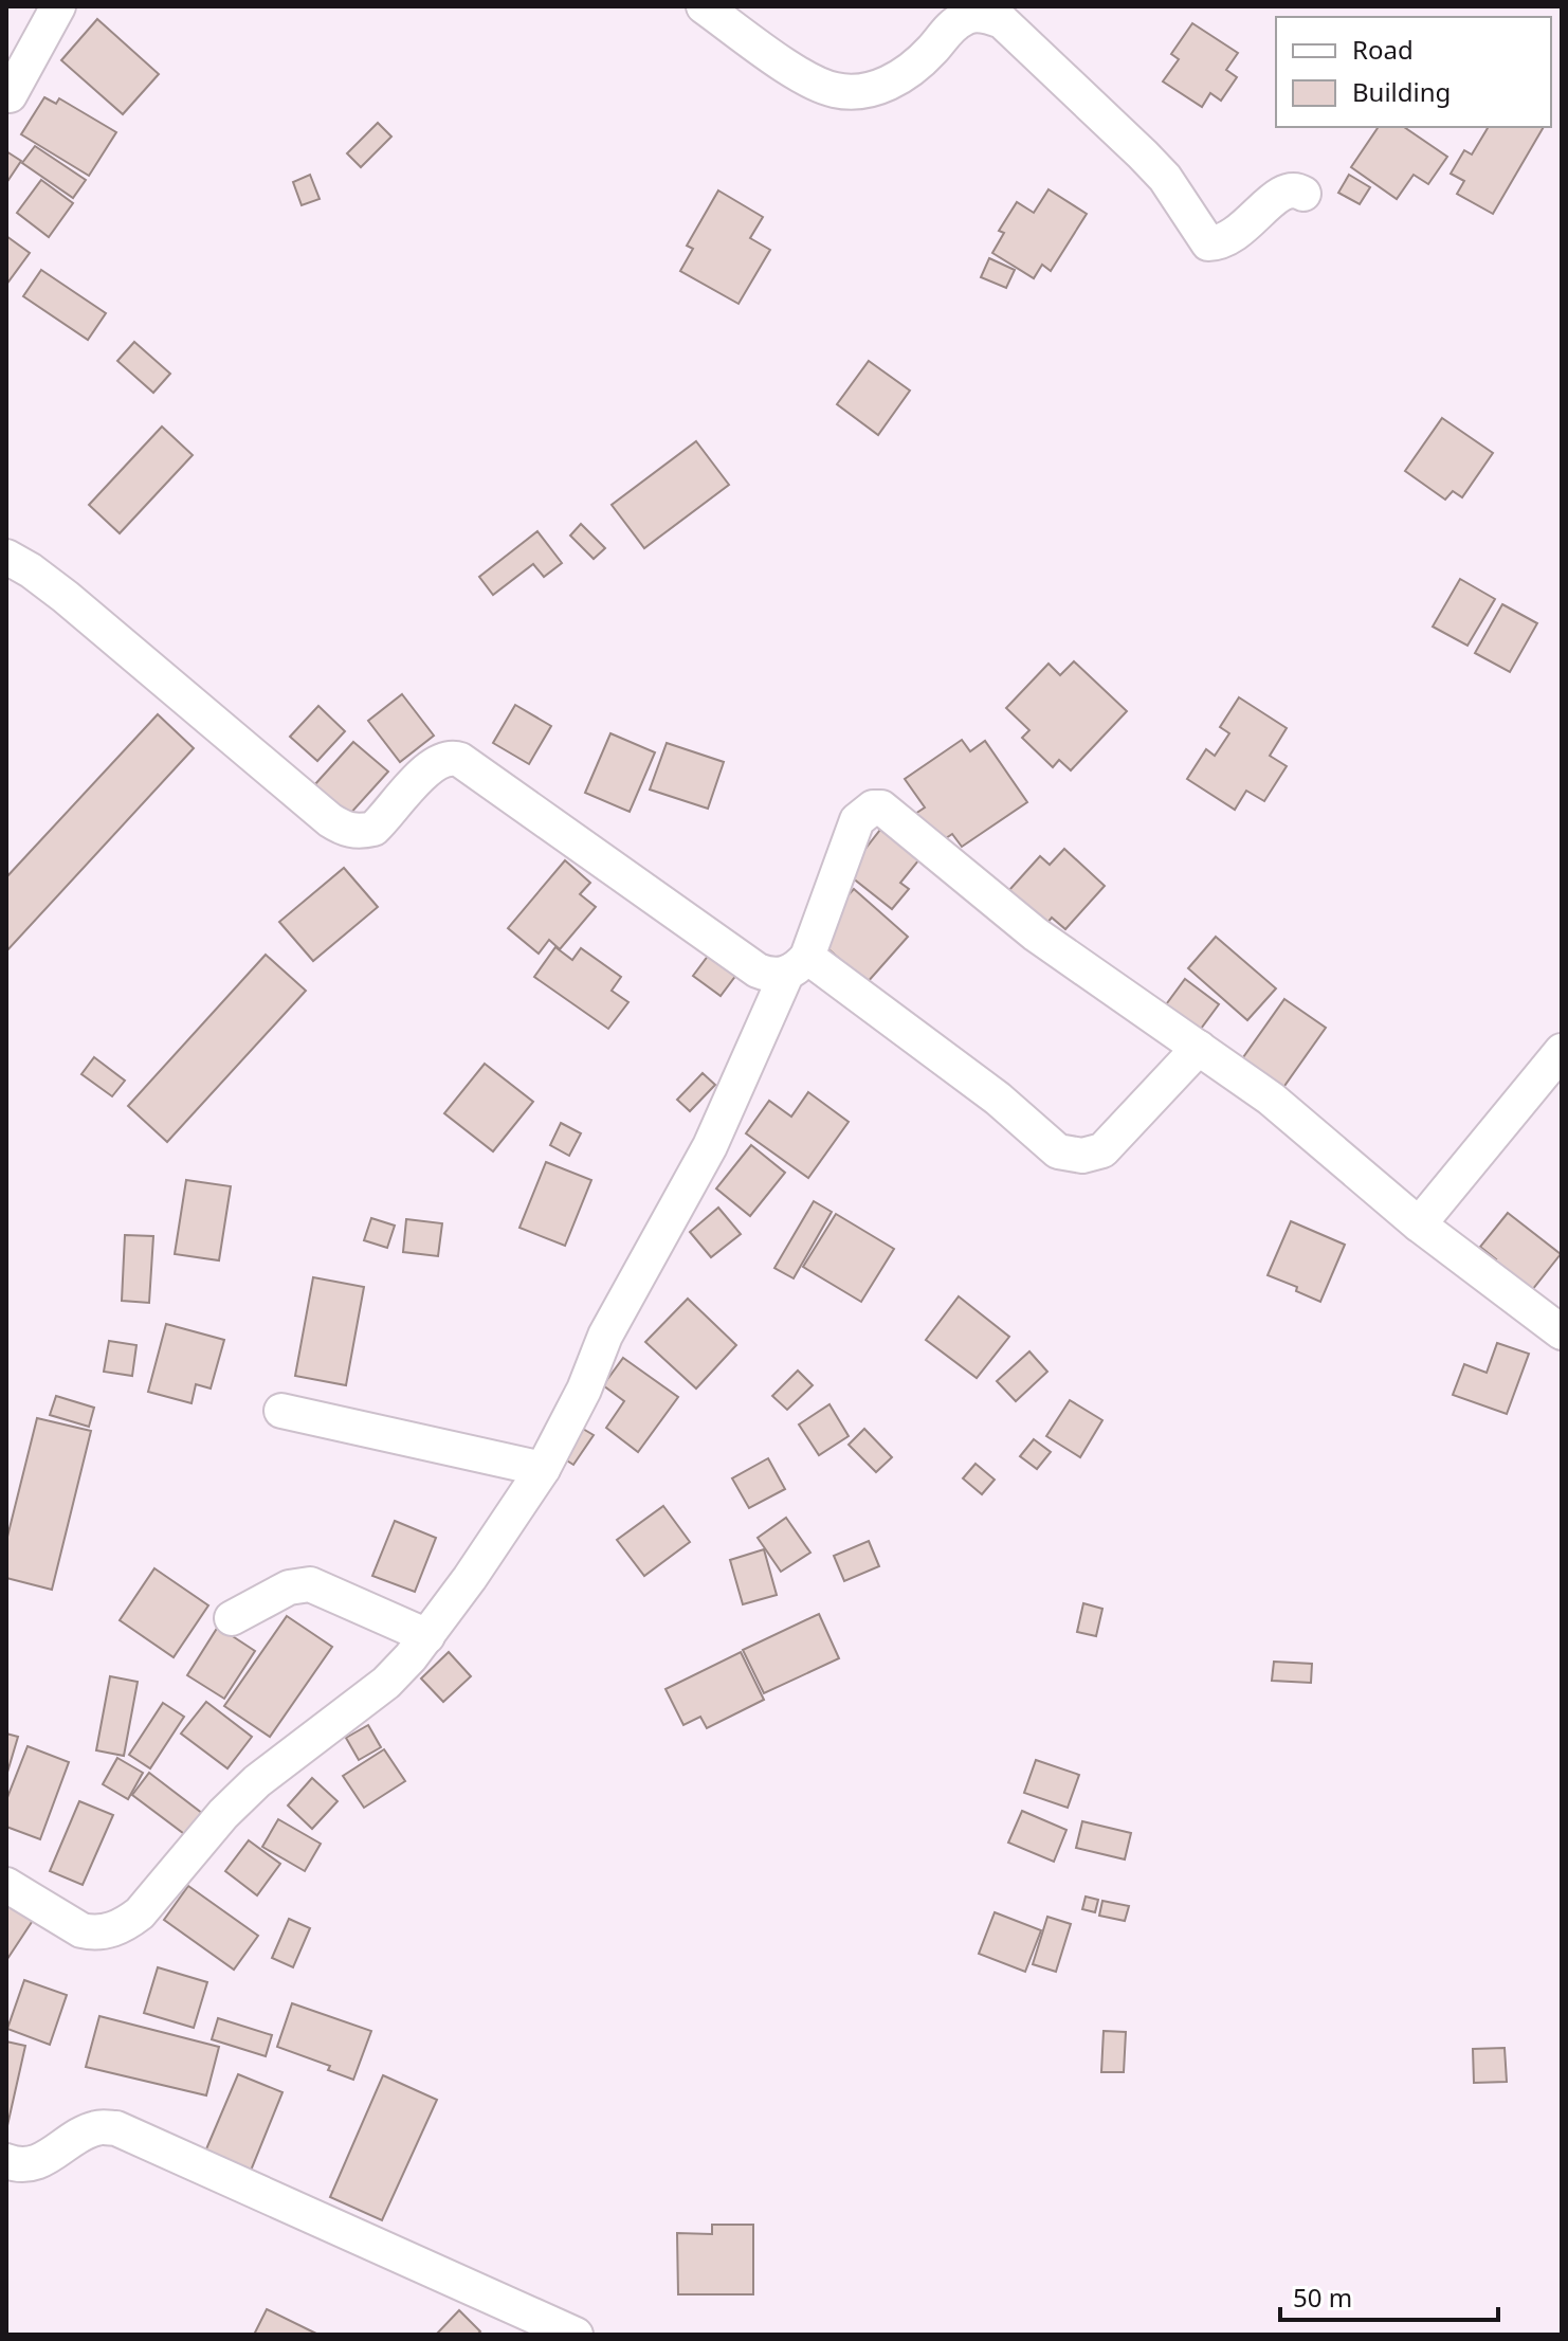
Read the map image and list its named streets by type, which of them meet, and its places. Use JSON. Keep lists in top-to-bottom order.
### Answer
{
  "legend": ["Road", "Building"],
  "scale_bar": "50 m"
}
